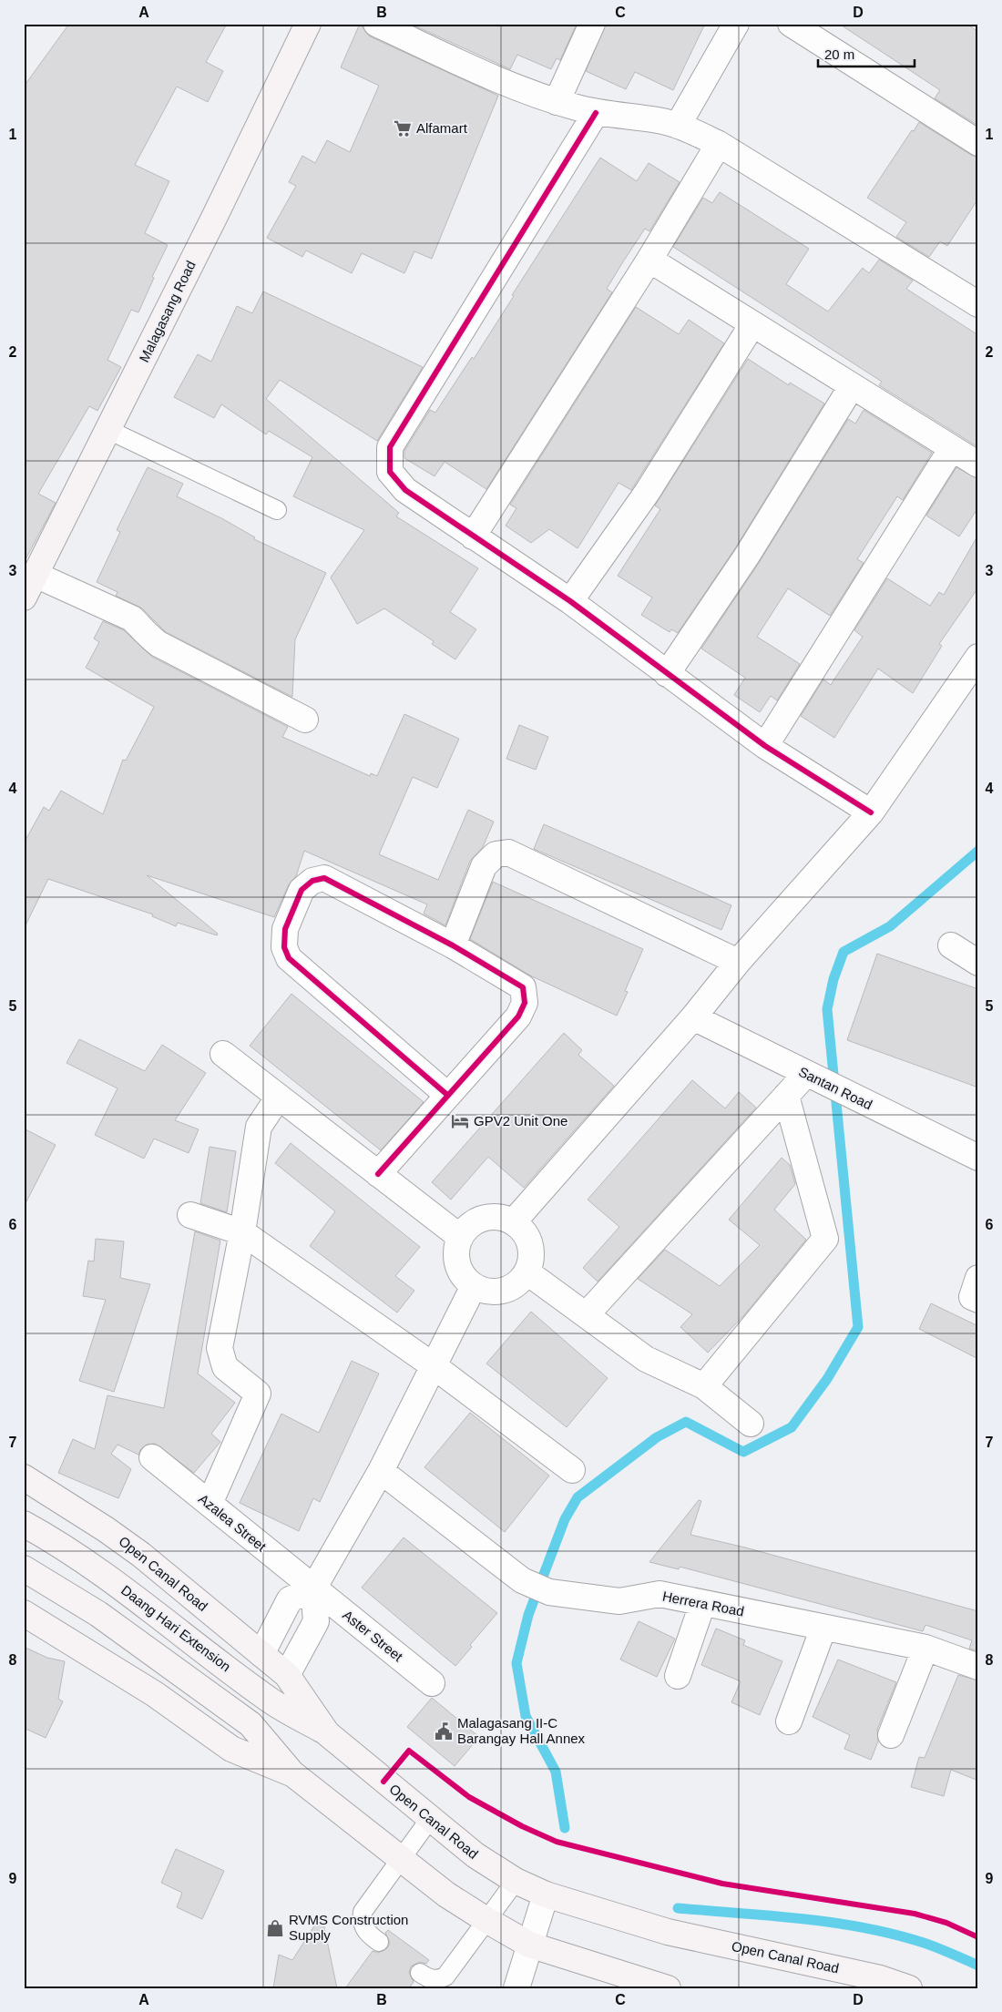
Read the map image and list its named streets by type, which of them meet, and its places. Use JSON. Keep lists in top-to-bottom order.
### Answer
{
  "streets": {
    "main road": ["Malagasang Road", "Open Canal Road", "Daang Hari Extension"],
    "street": [
      "Santan Road",
      "Azalea Street",
      "Herrera Road",
      "Aster Street"
    ]
  },
  "crossings": [
    ["Azalea Street", "Aster Street"],
    ["Open Canal Road", "Daang Hari Extension"]
  ],
  "places": {
    "supermarket": ["Alfamart"],
    "hotel": ["GPV2 Unit One"],
    "public building": ["Malagasang II-C Barangay Hall Annex"],
    "shop": ["RVMS Construction Supply"]
  },
  "scale_bar": "20 m",
  "grid": {
    "columns": [
      "A",
      "B",
      "C",
      "D"
    ],
    "rows": [
      "1",
      "2",
      "3",
      "4",
      "5",
      "6",
      "7",
      "8",
      "9"
    ]
  }
}
